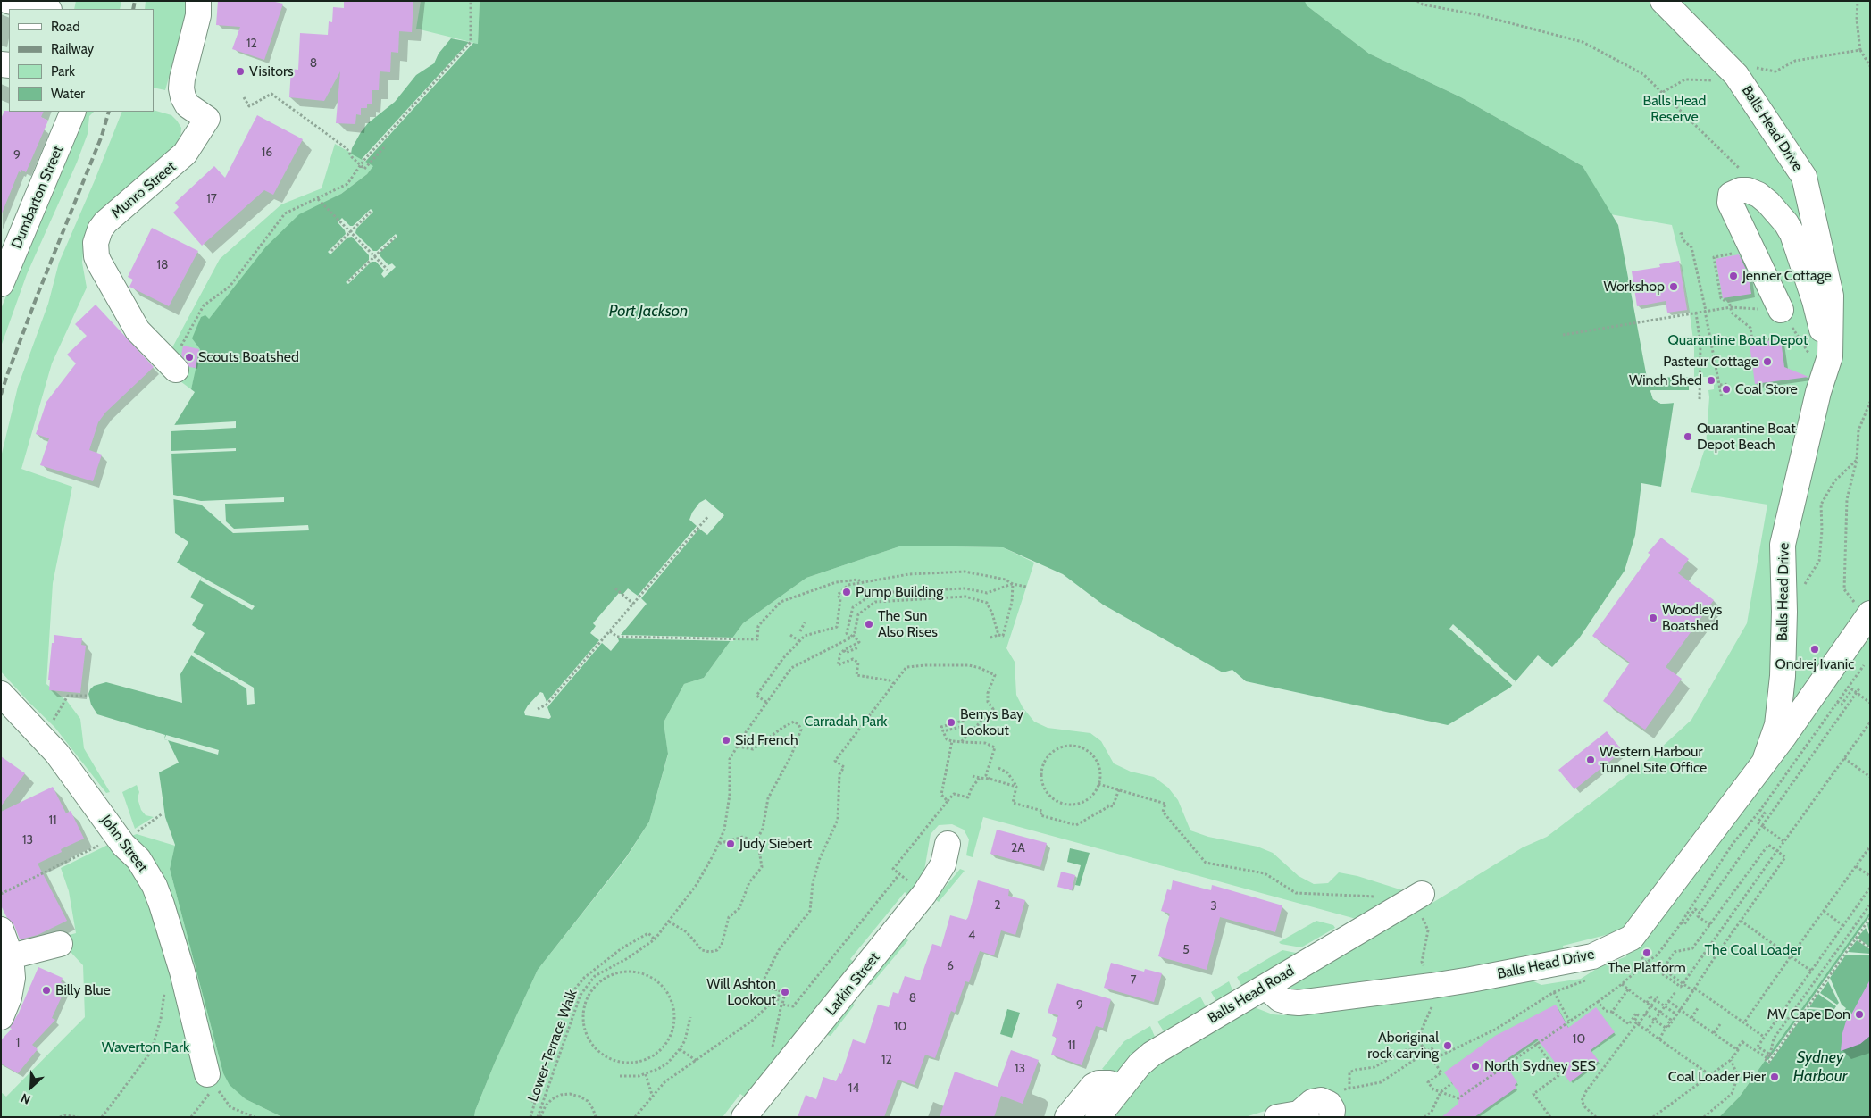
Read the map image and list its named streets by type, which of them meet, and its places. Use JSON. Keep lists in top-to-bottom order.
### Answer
{
  "streets": {
    "street": [
      "Balls Head Drive",
      "Munro Street",
      "Dumbarton Street",
      "John Street",
      "Larkin Street",
      "Balls Head Road"
    ],
    "path": ["Lower-Terrace Walk"]
  },
  "crossings": [
    ["Balls Head Drive", "Balls Head Road"]
  ],
  "water": ["Port Jackson", "Sydney Harbour"],
  "parks": [
    "Balls Head Reserve",
    "Quarantine Boat Depot",
    "Carradah Park",
    "The Coal Loader",
    "Waverton Park"
  ],
  "places": [
    "Visitors",
    "Jenner Cottage",
    "Workshop",
    "Scouts Boatshed",
    "Pasteur Cottage",
    "Winch Shed",
    "Coal Store",
    "Quarantine Boat Depot Beach",
    "Pump Building",
    "Woodleys Boatshed",
    "The Sun Also Rises",
    "Ondrej Ivanic",
    "Berrys Bay Lookout",
    "Sid French",
    "Western Harbour Tunnel Site Office",
    "Judy Siebert",
    "The Platform",
    "Billy Blue",
    "Will Ashton Lookout",
    "MV Cape Don",
    "Aboriginal rock carving",
    "North Sydney SES",
    "Coal Loader Pier"
  ],
  "house_numbers": [
    "12",
    "8",
    "16",
    "9",
    "17",
    "18",
    "11",
    "13",
    "2A",
    "2",
    "3",
    "4",
    "5",
    "6",
    "7",
    "8",
    "9",
    "10",
    "10",
    "1",
    "11",
    "12",
    "13",
    "14"
  ],
  "legend": [
    "Road",
    "Railway",
    "Park",
    "Water"
  ],
  "north": "bottom left"
}
